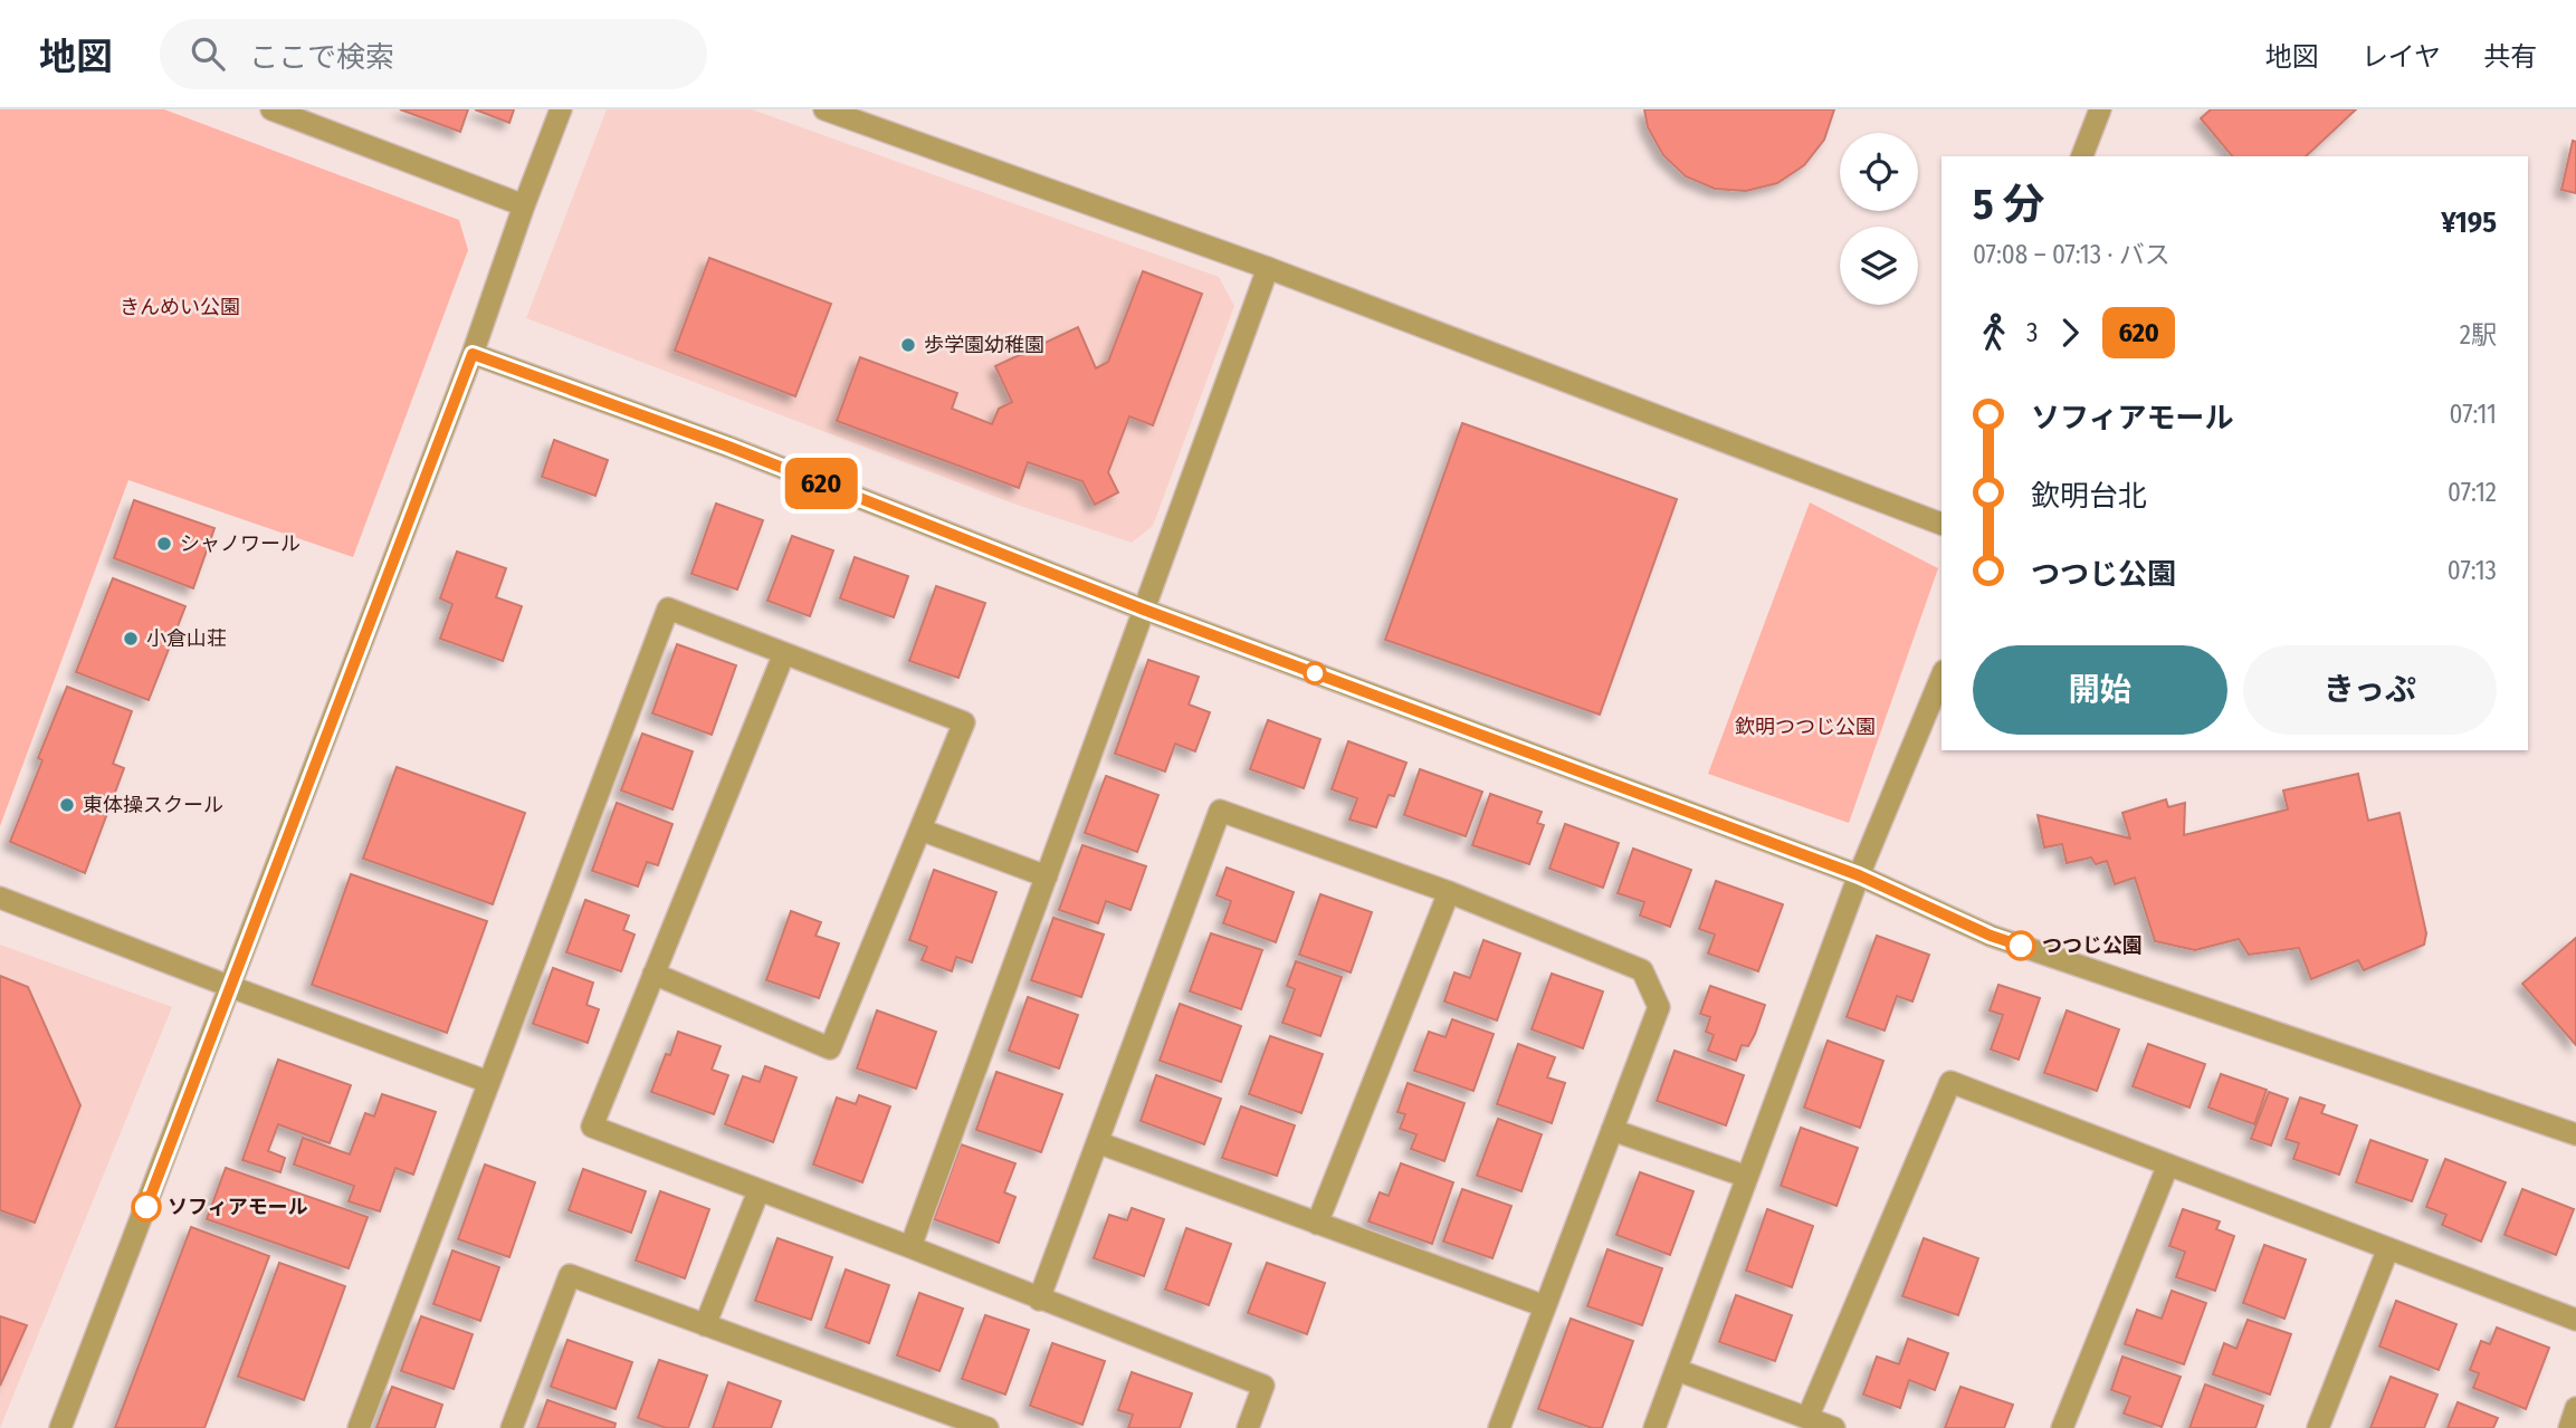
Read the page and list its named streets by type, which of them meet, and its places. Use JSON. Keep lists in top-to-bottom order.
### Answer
{
  "parks": ["きんめい公園", "欽明つつじ公園"],
  "places": [
    "歩学園幼稚園",
    "シャノワール",
    "小倉山荘",
    "東体操スクール",
    "つつじ公園",
    "ソフィアモール"
  ],
  "lines": ["bus line 620"],
  "page": {
    "header": "地図",
    "search": "ここで検索",
    "nav": ["地図", "レイヤ", "共有"],
    "on_map": "620",
    "heading": ["5 分", "07:08 – 07:13 · バス", "¥195"],
    "legs": ["3", "620", "2駅"],
    "list": [
      {
        "name": "ソフィアモール",
        "value": "07:11"
      },
      {
        "name": "欽明台北",
        "value": "07:12"
      },
      {
        "name": "つつじ公園",
        "value": "07:13"
      }
    ],
    "buttons": ["開始", "きっぷ"]
  }
}
